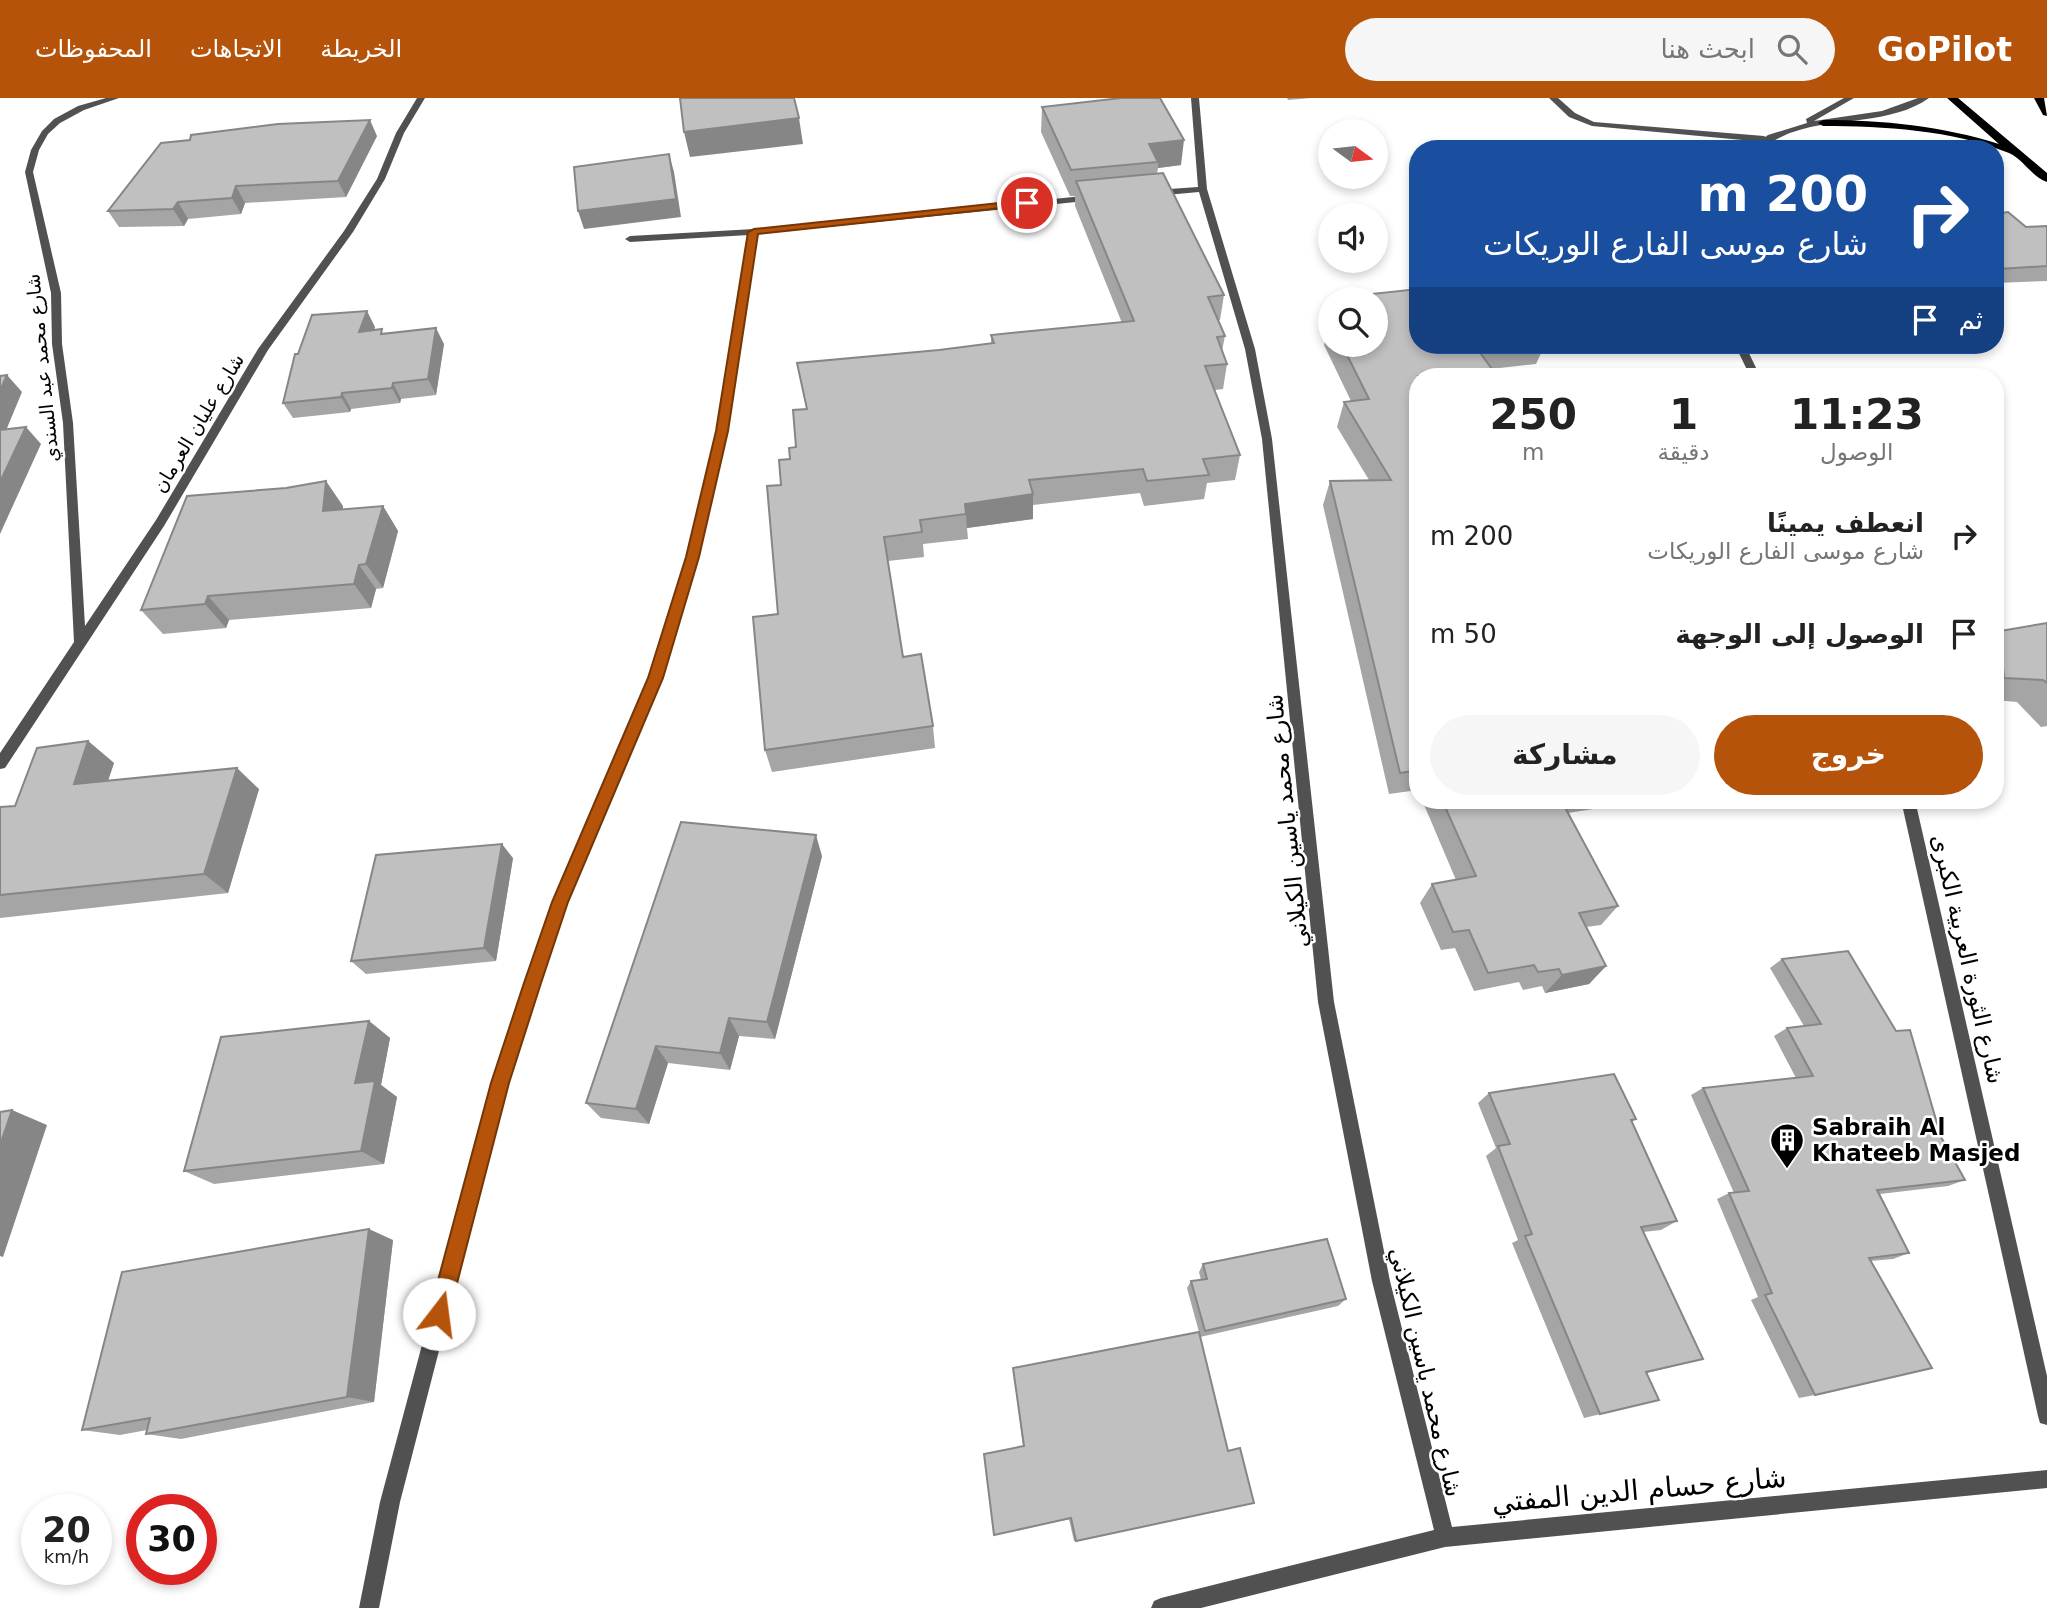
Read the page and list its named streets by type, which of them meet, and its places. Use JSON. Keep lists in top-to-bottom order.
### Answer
{
  "streets": {
    "street": [
      "شارع محمد عبد السندي",
      "شارع عليان العرمان",
      "شارع محمد ياسين الكيلاني",
      "شارع الثورة العربية الكبرى",
      "شارع حسام الدين المفتي"
    ]
  },
  "crossings": [
    ["شارع محمد عبد السندي", "شارع عليان العرمان"],
    ["شارع محمد ياسين الكيلاني", "شارع حسام الدين المفتي"]
  ],
  "places": {
    "building": ["Sabraih Al Khateeb Masjed"]
  },
  "north": "right",
  "page": {
    "header": "GoPilot",
    "search": "ابحث هنا",
    "nav": ["الخريطة", "الاتجاهات", "المحفوظات"],
    "turn": ["200 m", "شارع موسى الفارع الوريكات"],
    "then": "ثم",
    "eta": [
      "11:23",
      "الوصول",
      "1",
      "دقيقة",
      "250",
      "m"
    ],
    "list": [
      {
        "name": "انعطف يمينًا",
        "note": "شارع موسى الفارع الوريكات",
        "value": "200 m"
      },
      {
        "name": "الوصول إلى الوجهة",
        "value": "50 m"
      }
    ],
    "buttons": ["خروج", "مشاركة"],
    "speed": "20 km/h",
    "limit": "30"
  }
}
